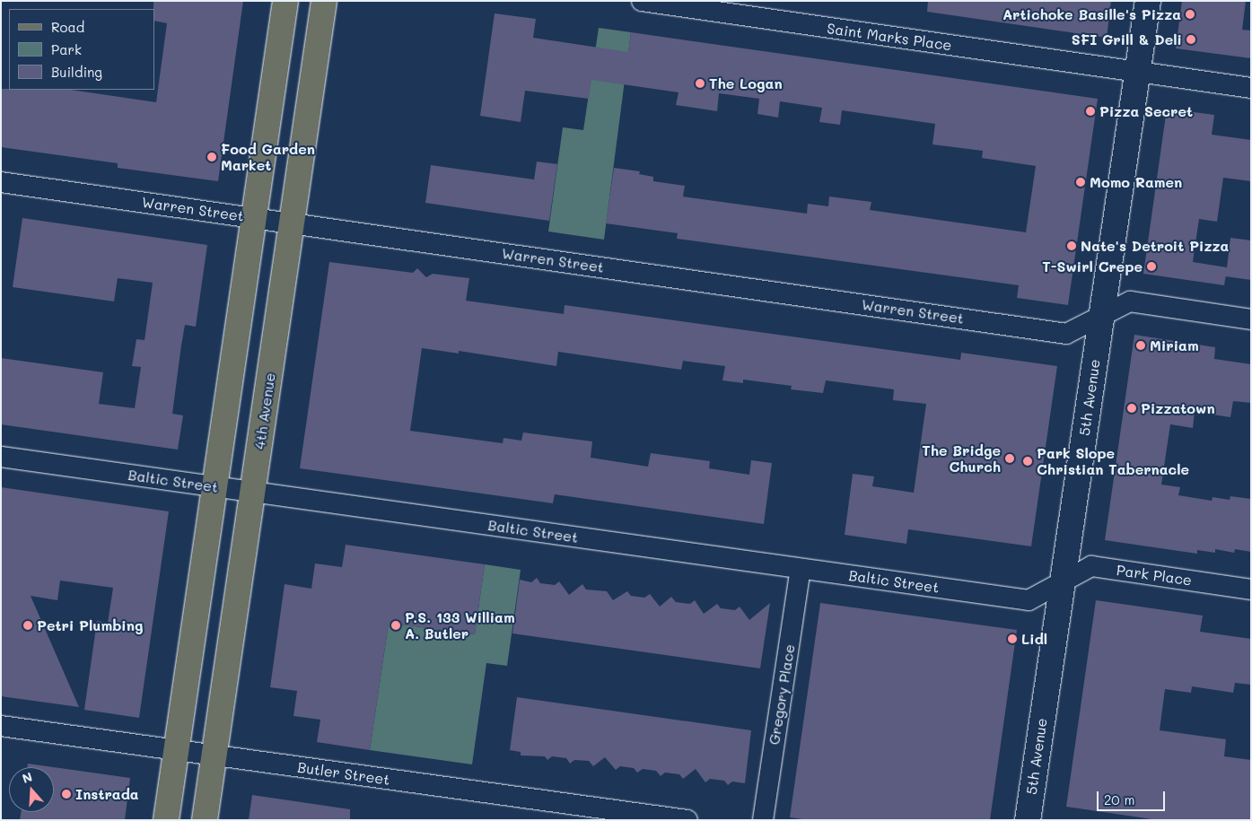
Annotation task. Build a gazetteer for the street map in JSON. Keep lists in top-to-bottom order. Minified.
{"streets":{"main road":["4th Avenue"],"street":["Saint Marks Place","Warren Street","5th Avenue","Baltic Street","Park Place","Gregory Place","Butler Street"]},"crossings":[["Saint Marks Place","5th Avenue"],["Warren Street","5th Avenue"],["Warren Street","4th Avenue"],["5th Avenue","Baltic Street"],["5th Avenue","Park Place"],["4th Avenue","Baltic Street"],["4th Avenue","Butler Street"],["Baltic Street","Park Place"],["Baltic Street","Gregory Place"]],"places":["Artichoke Basille's Pizza","SFI Grill & Deli","The Logan","Pizza Secret","Food Garden Market","Momo Ramen","Nate's Detroit Pizza","T-Swirl Crepe","Miriam","Pizzatown","The Bridge Church","Park Slope Christian Tabernacle","Petri Plumbing","P.S. 133 William A. Butler","Lidl","Instrada"],"legend":["Road","Park","Building"],"scale_bar":"20 m","north":"top"}
